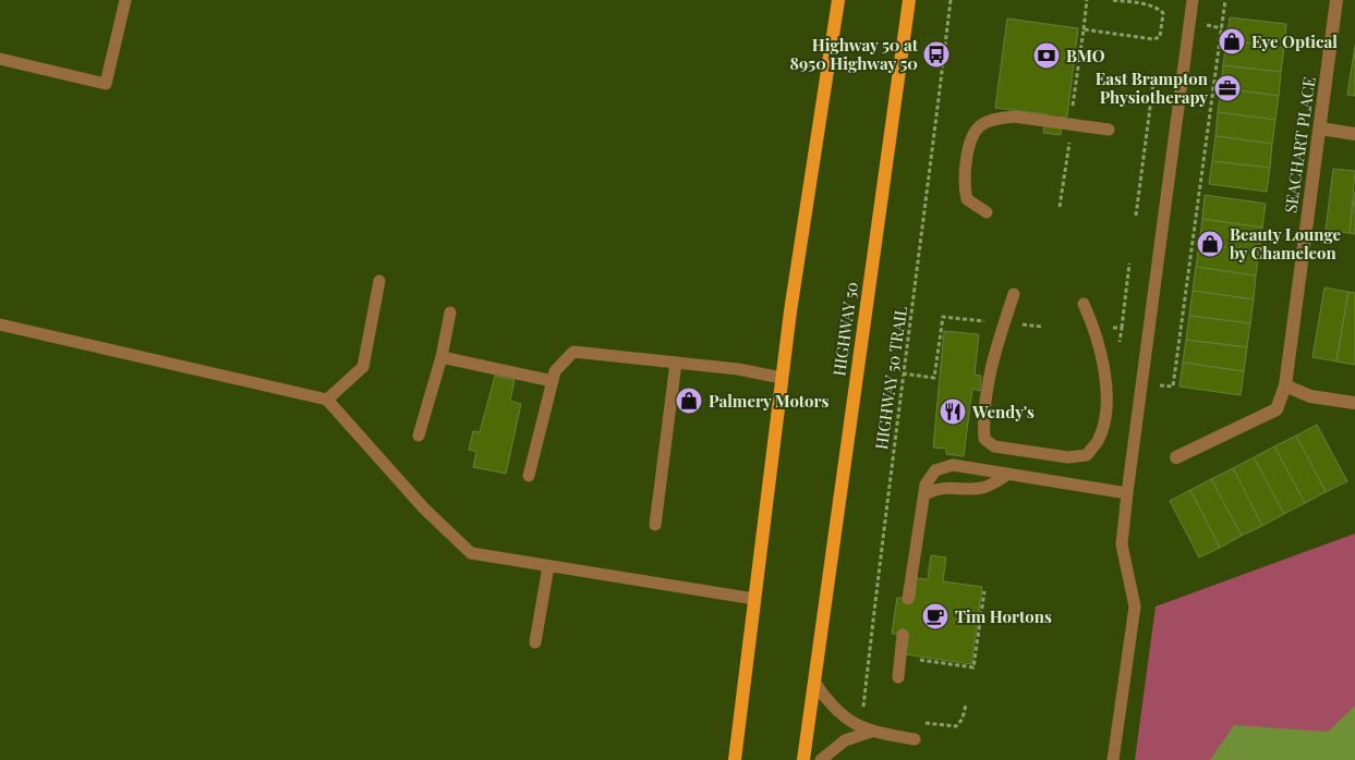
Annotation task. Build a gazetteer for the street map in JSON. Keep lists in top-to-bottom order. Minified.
{"streets":{"main road":["HIGHWAY 50"],"street":["SEACHART PLACE"],"path":["HIGHWAY 50 TRAIL"]},"places":{"shop":["Eye Optical","Beauty Lounge by Chameleon","Palmery Motors"],"bus stop":["Highway 50 at 8950 Highway 50"],"bank":["BMO"],"office":["East Brampton Physiotherapy"],"restaurant":["Wendy's"],"cafe":["Tim Hortons"]}}
